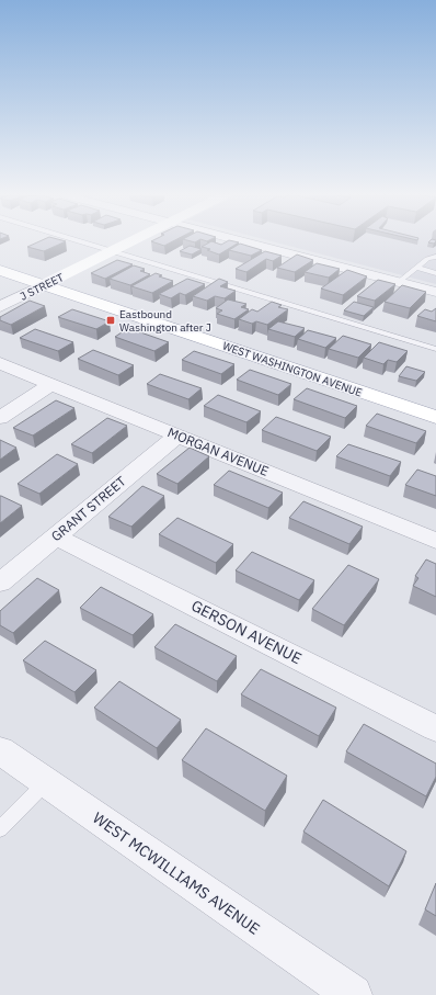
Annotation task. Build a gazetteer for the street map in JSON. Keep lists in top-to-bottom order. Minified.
{"streets":{"main road":["J STREET","WEST WASHINGTON AVENUE"],"street":["MORGAN AVENUE","GRANT STREET","GERSON AVENUE","WEST MCWILLIAMS AVENUE"]},"crossings":[["J STREET","WEST WASHINGTON AVENUE"],["MORGAN AVENUE","GRANT STREET"],["GRANT STREET","GERSON AVENUE"]],"places":{"transit":["Eastbound Washington after J"]}}
